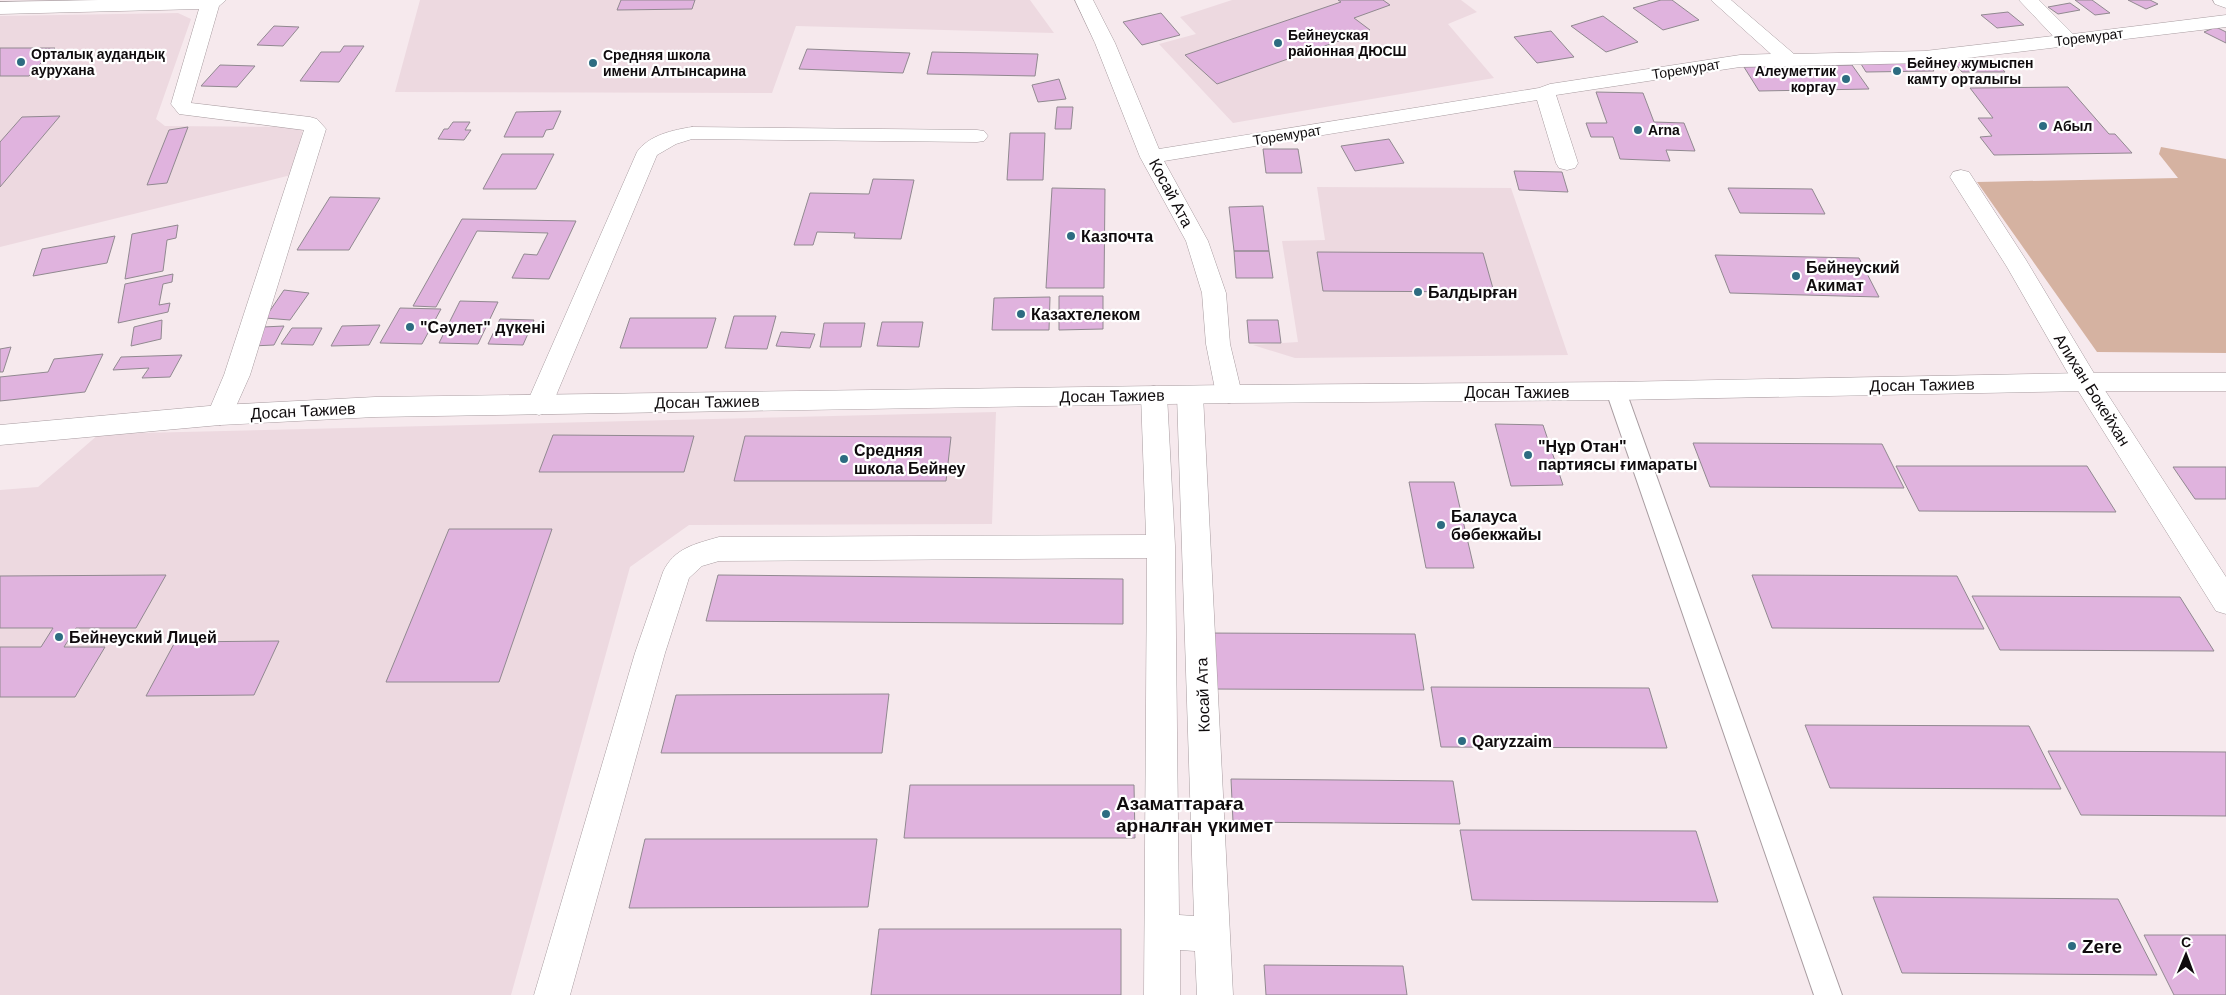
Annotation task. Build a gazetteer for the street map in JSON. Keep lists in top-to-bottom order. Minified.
{"streets":{"street":["Торемурат","Косай Ата","Досан Тажиев","Алихан Бокейхан"]},"crossings":[["Торемурат","Косай Ата"],["Косай Ата","Досан Тажиев"],["Досан Тажиев","Алихан Бокейхан"]],"places":["Бейнеуская районная ДЮСШ","Орталық аудандық аурухана","Средняя школа имени Алтынсарина","Бейнеу жумыспен камту орталыгы","Алеуметтик коргау","Абыл","Arna","Казпочта","Бейнеуский Акимат","Балдырған","Казахтелеком","\"Сәулет\" дүкені","\"Нұр Отан\" партиясы ғимараты","Средняя школа Бейнеу","Балауса бөбекжайы","Бейнеуский Лицей","Qaryzzaim","Азаматтараға арналған үкимет","Zere"],"north":"top"}
